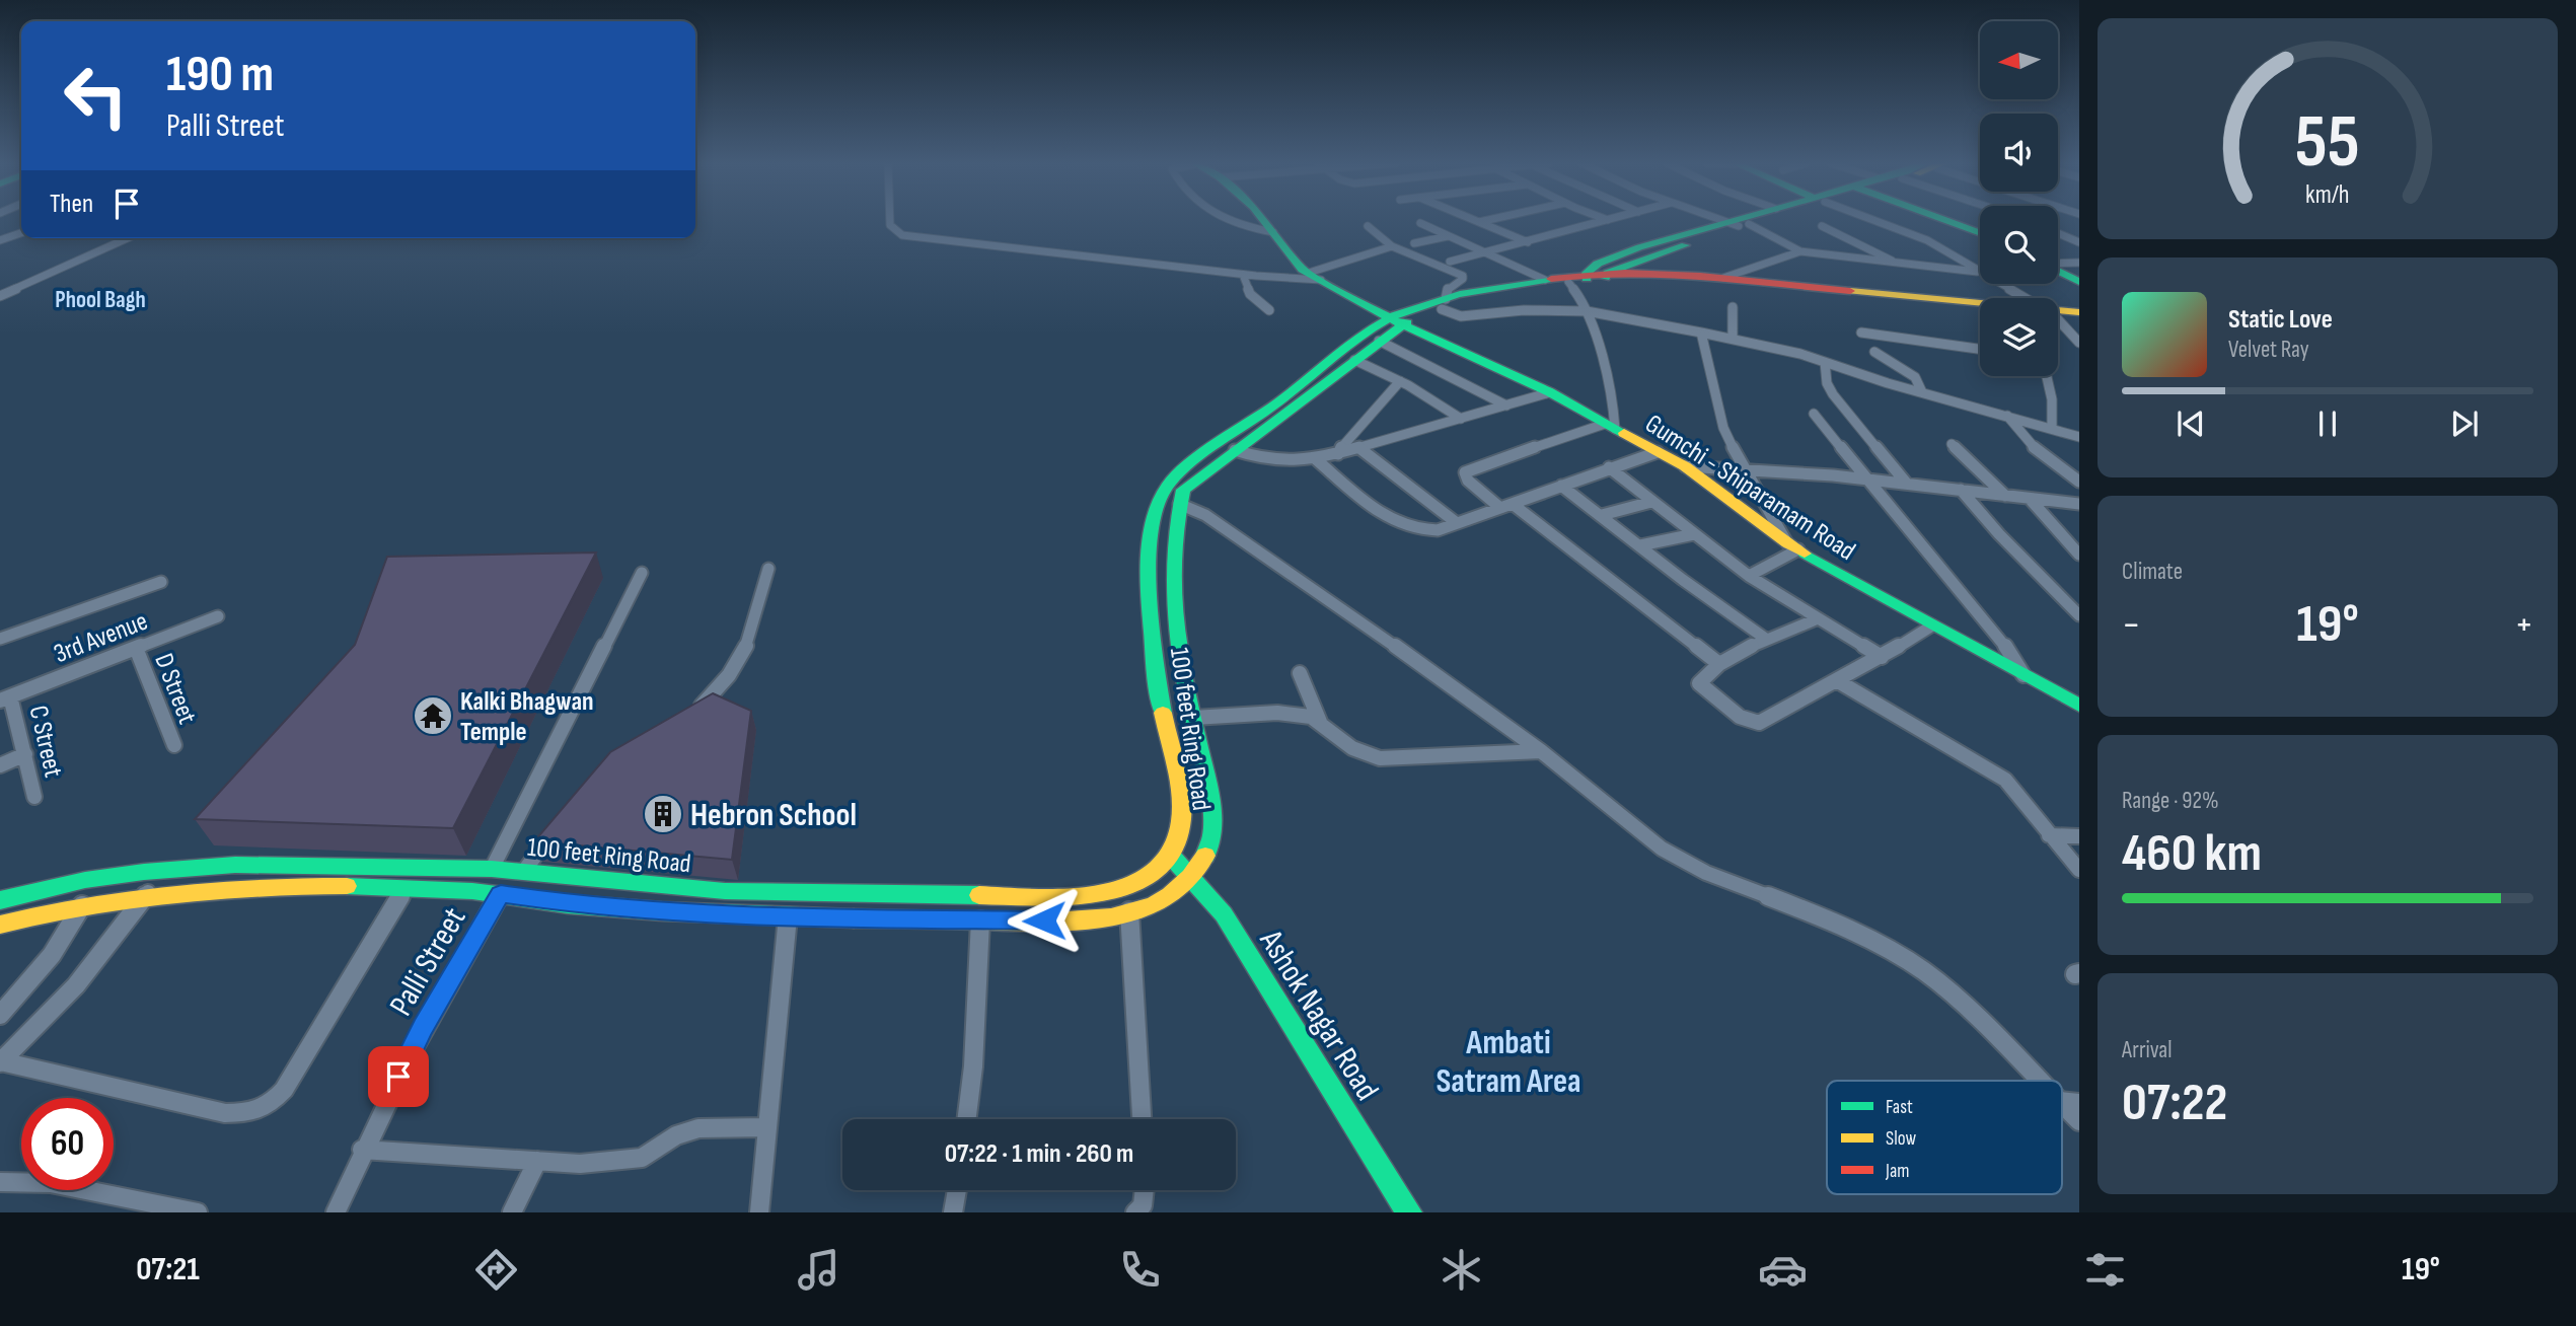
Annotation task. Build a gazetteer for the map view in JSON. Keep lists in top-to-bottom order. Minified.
{"streets":{"main road":["Gumchi - Shiparamam Road","100 feet Ring Road","Ashok Nagar Road"],"street":["3rd Avenue","D Street","C Street","Palli Street"]},"crossings":[["Gumchi - Shiparamam Road","100 feet Ring Road"],["3rd Avenue","D Street"],["3rd Avenue","C Street"],["100 feet Ring Road","Palli Street"],["100 feet Ring Road","Ashok Nagar Road"]],"districts":["Phool Bagh","Ambati Satram Area"],"places":{"temple":["Kalki Bhagwan Temple"],"building":["Hebron School"]},"legend":["Fast","Slow","Jam"],"north":"left","page":{"turn":["190 m","Palli Street"],"then":"Then","song":["Static Love","Velvet Ray"],"tile":["Climate",["Range · 92%","460 km"],["Arrival","07:22"]],"heat":["−","19°","+"],"limit":"60","trip":"07:22 · 1 min · 260 m","tabs":["07:21","19°"],"gauge":["55","km/h"]}}
